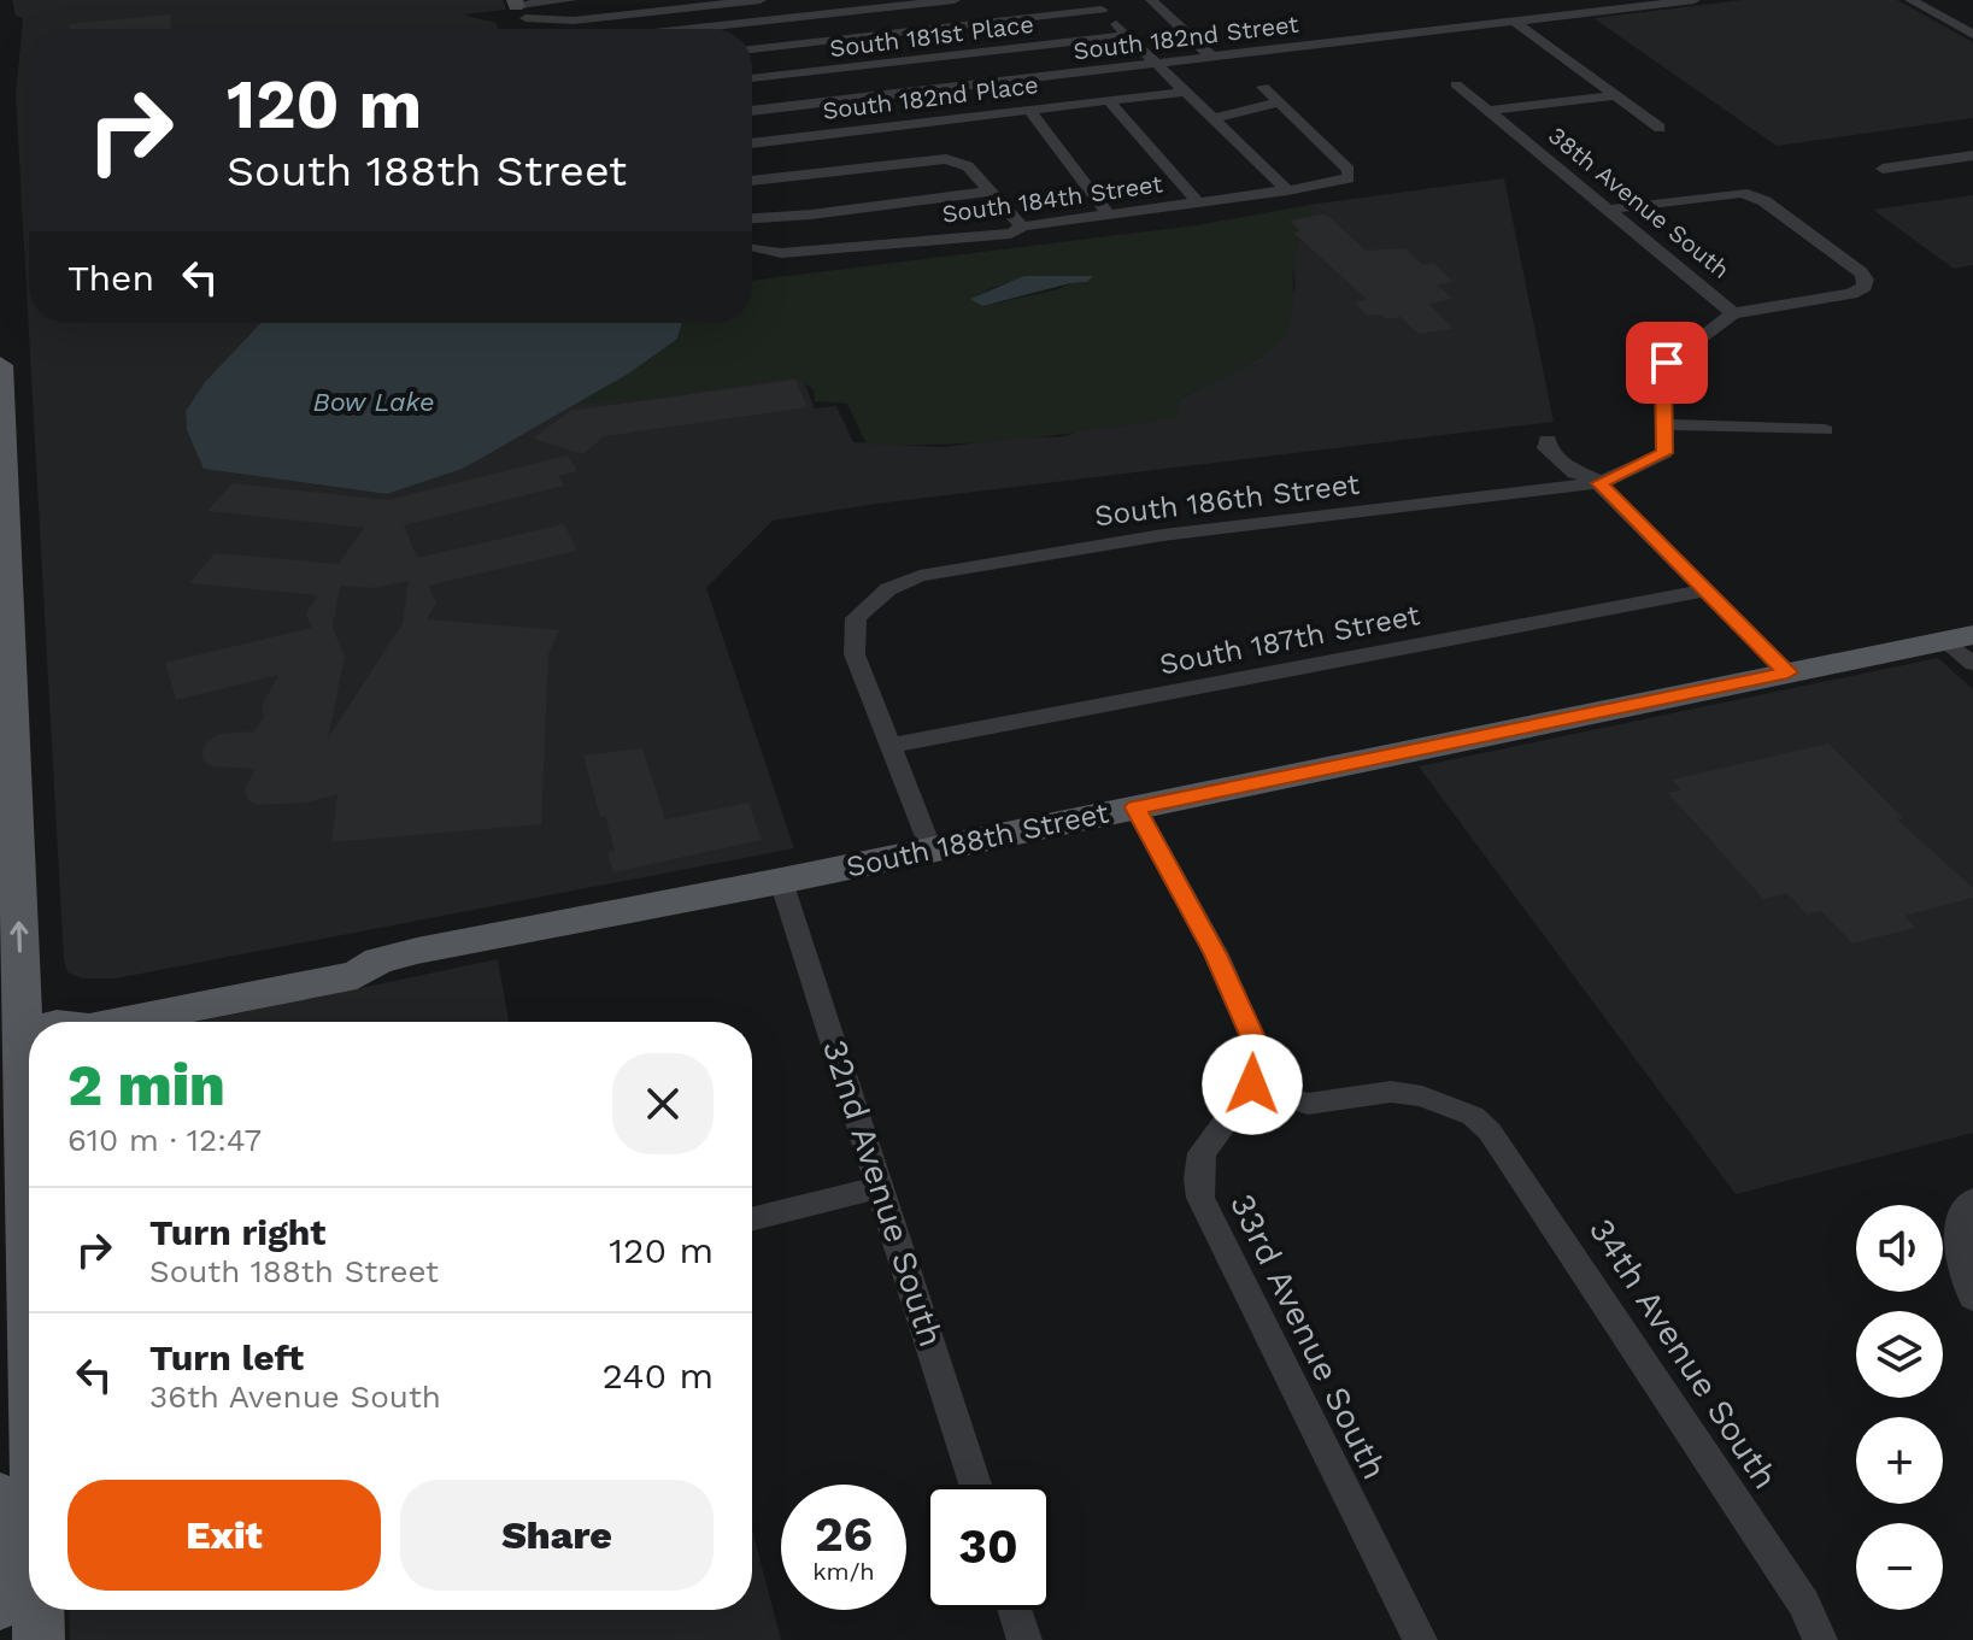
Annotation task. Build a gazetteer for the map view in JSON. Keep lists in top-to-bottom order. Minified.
{"streets":{"main road":["South 188th Street"],"street":["South 181st Place","South 182nd Street","South 182nd Place","South 184th Street","38th Avenue South","South 186th Street","South 187th Street","32nd Avenue South","33rd Avenue South","34th Avenue South"]},"crossings":[["South 186th Street","South 187th Street"],["South 188th Street","32nd Avenue South"],["33rd Avenue South","34th Avenue South"]],"water":["Bow Lake"],"page":{"turn":["120 m","South 188th Street"],"then":"Then","heading":["2 min","610 m · 12:47"],"list":[{"name":"Turn right","note":"South 188th Street","value":"120 m"},{"name":"Turn left","note":"36th Avenue South","value":"240 m"}],"map_buttons":["+","−"],"buttons":["Exit","Share"],"speed":"26 km/h","limit":"30"}}
